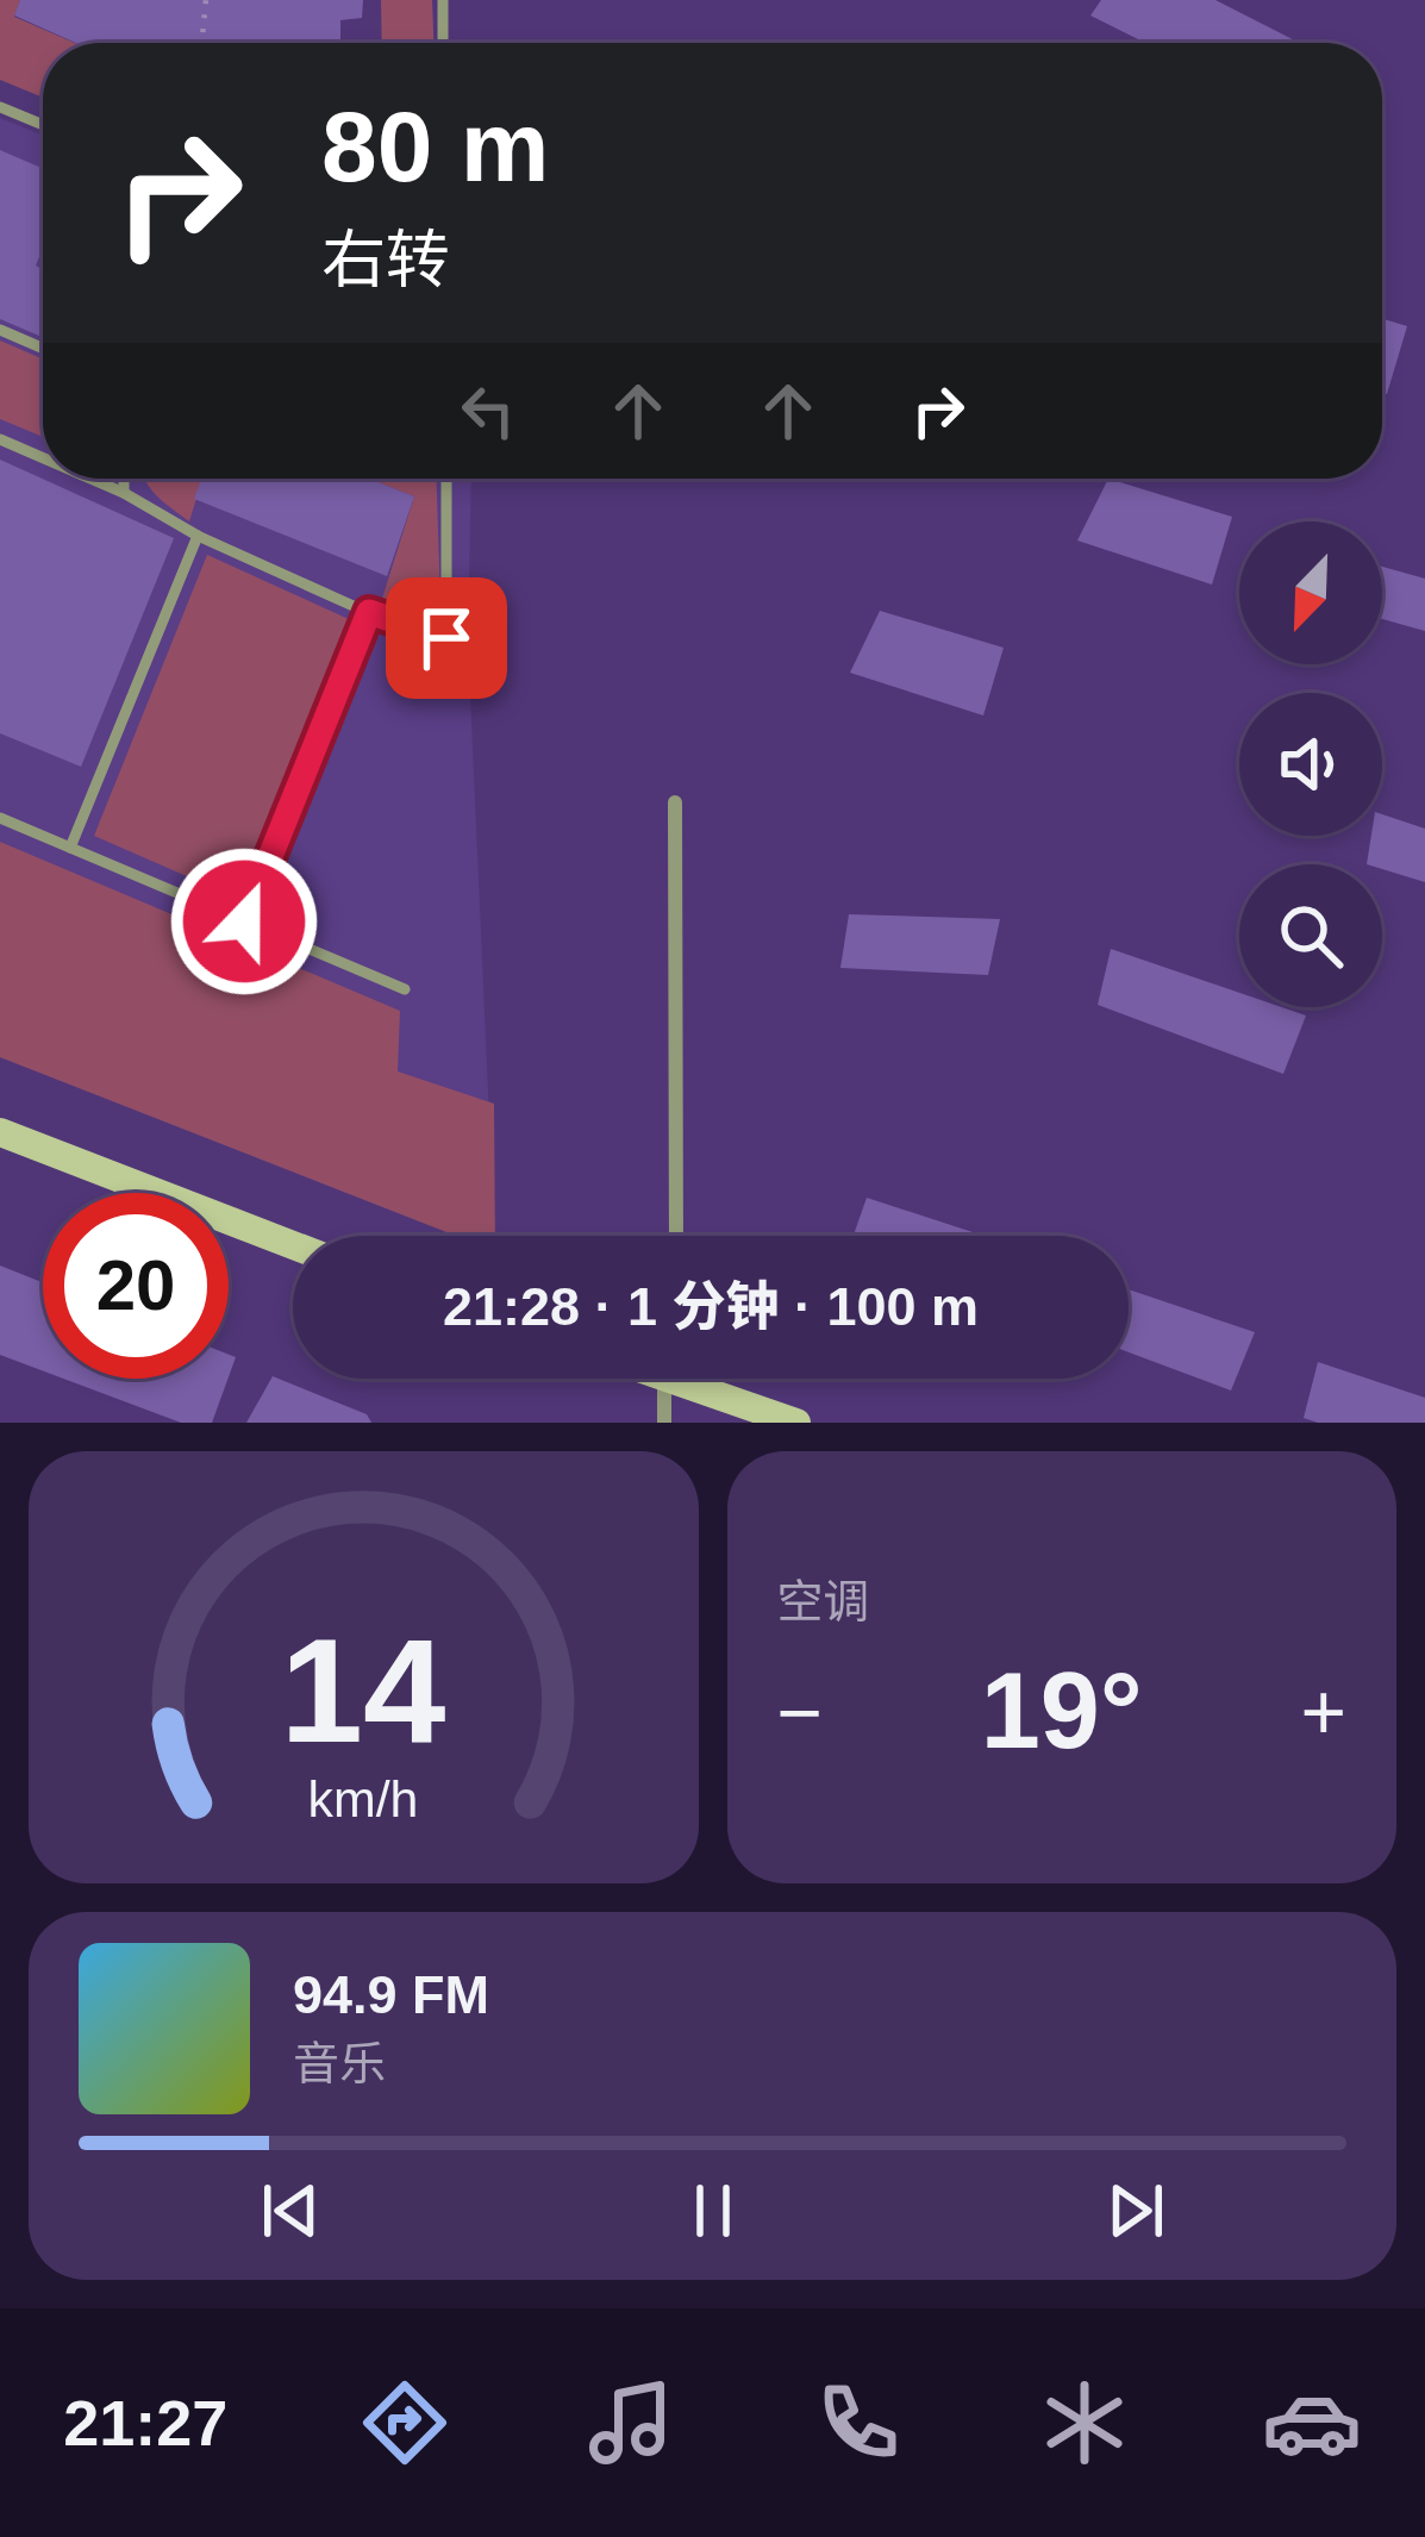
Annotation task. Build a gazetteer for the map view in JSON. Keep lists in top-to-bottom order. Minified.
{"north":"bottom left","page":{"turn":["80 m","右转"],"limit":"20","trip":"21:28 · 1 分钟 · 100 m","tile":"空调","heat":["−","19°","+"],"song":["94.9 FM","音乐"],"tabs":"21:27","gauge":["14","km/h"]}}
